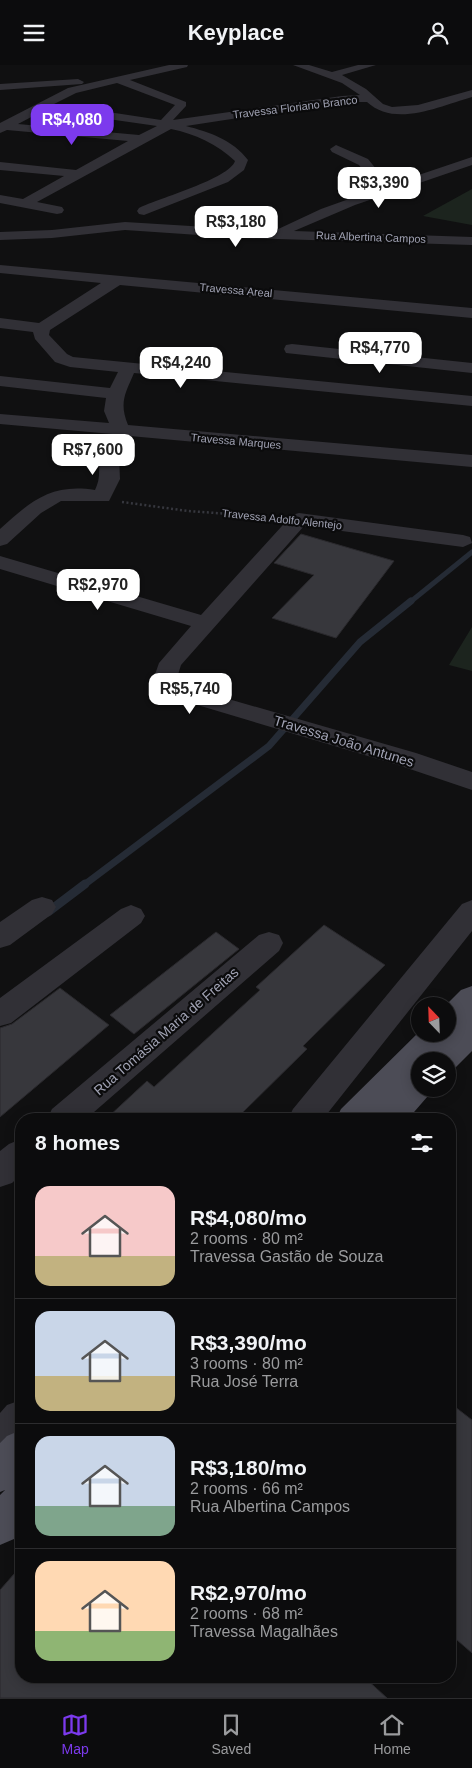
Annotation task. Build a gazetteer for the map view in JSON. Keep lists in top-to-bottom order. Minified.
{"streets":{"street":["Travessa Floriano Branco","Rua Albertina Campos","Travessa Areal","Travessa Marques","Travessa Adolfo Alentejo","Travessa João Antunes","Rua Tomásia Maria de Freitas"]},"crossings":[["Travessa Adolfo Alentejo","Travessa João Antunes"]],"north":"top left","page":{"header":"Keyplace","price":["R$4,080","R$3,390","R$3,180","R$4,770","R$4,240","R$7,600","R$2,970","R$5,740"],"heading":"8 homes","list":[{"name":"R$4,080/mo","note":"2 rooms · 80 m² · Travessa Gastão de Souza"},{"name":"R$3,390/mo","note":"3 rooms · 80 m² · Rua José Terra"},{"name":"R$3,180/mo","note":"2 rooms · 66 m² · Rua Albertina Campos"},{"name":"R$2,970/mo","note":"2 rooms · 68 m² · Travessa Magalhães"}],"tabs":["Map","Saved","Home"]}}
